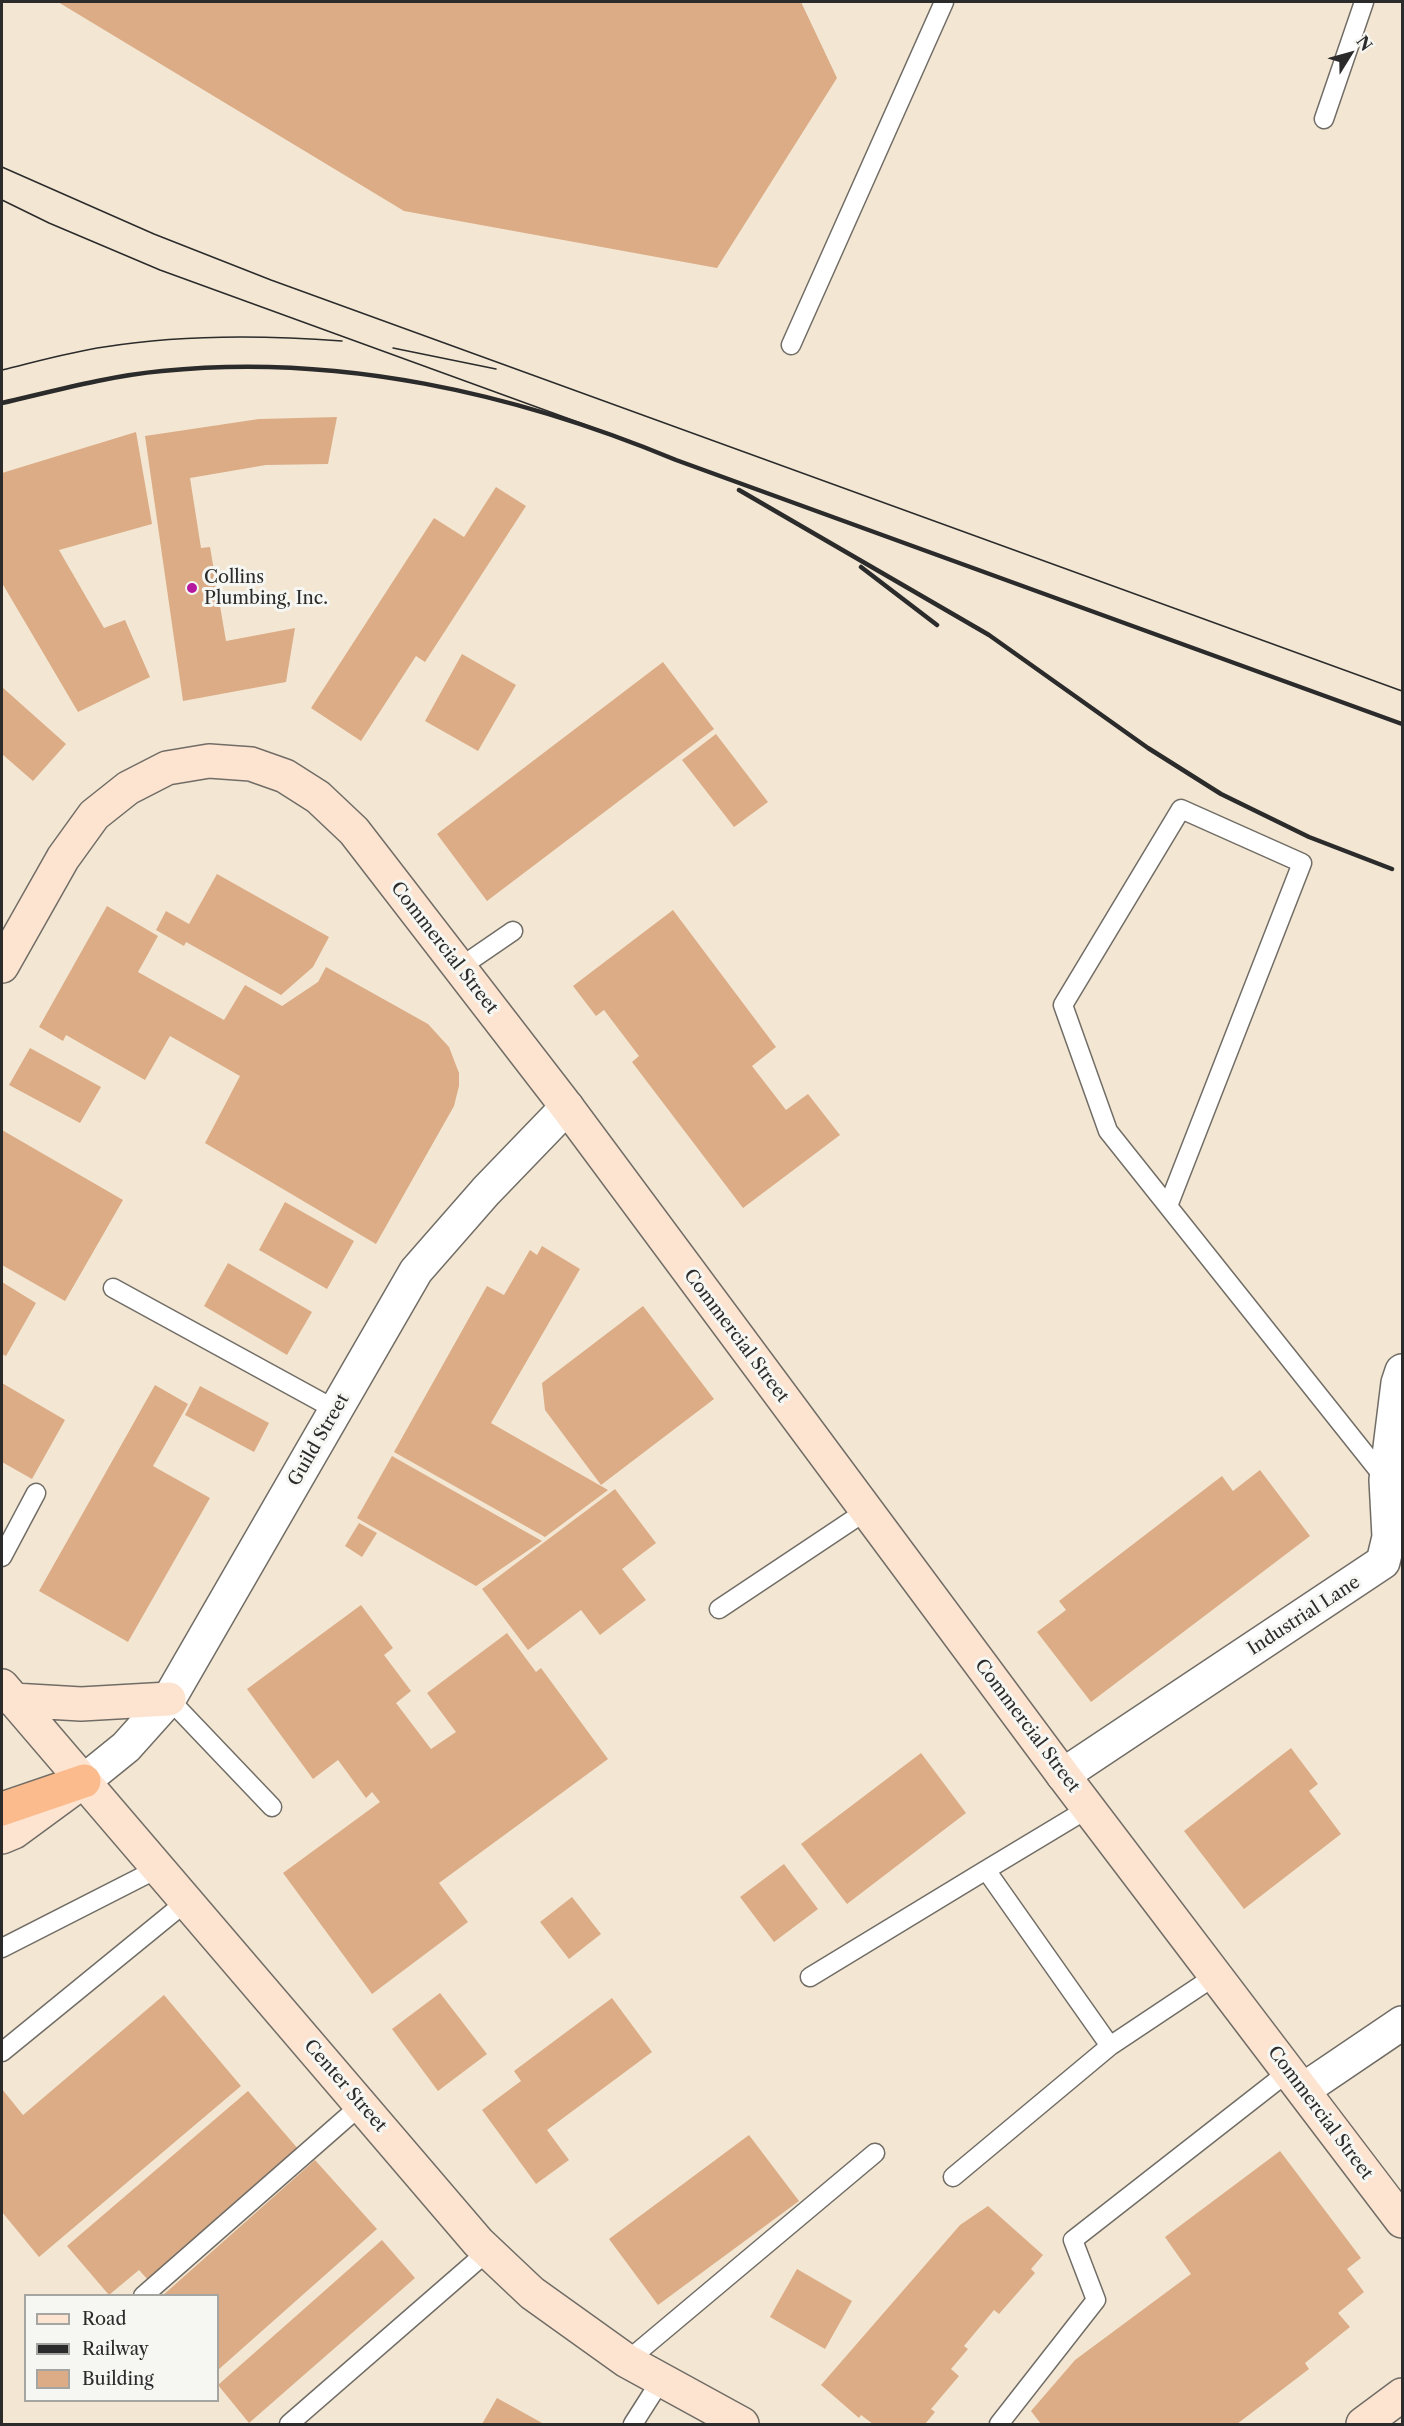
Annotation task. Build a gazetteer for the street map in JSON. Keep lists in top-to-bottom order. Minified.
{"streets":{"main road":["Commercial Street","Center Street"],"street":["Guild Street","Industrial Lane"]},"crossings":[["Commercial Street","Guild Street"],["Commercial Street","Industrial Lane"],["Guild Street","Center Street"]],"places":["Collins Plumbing, Inc."],"legend":["Road","Railway","Building"],"north":"top right"}
